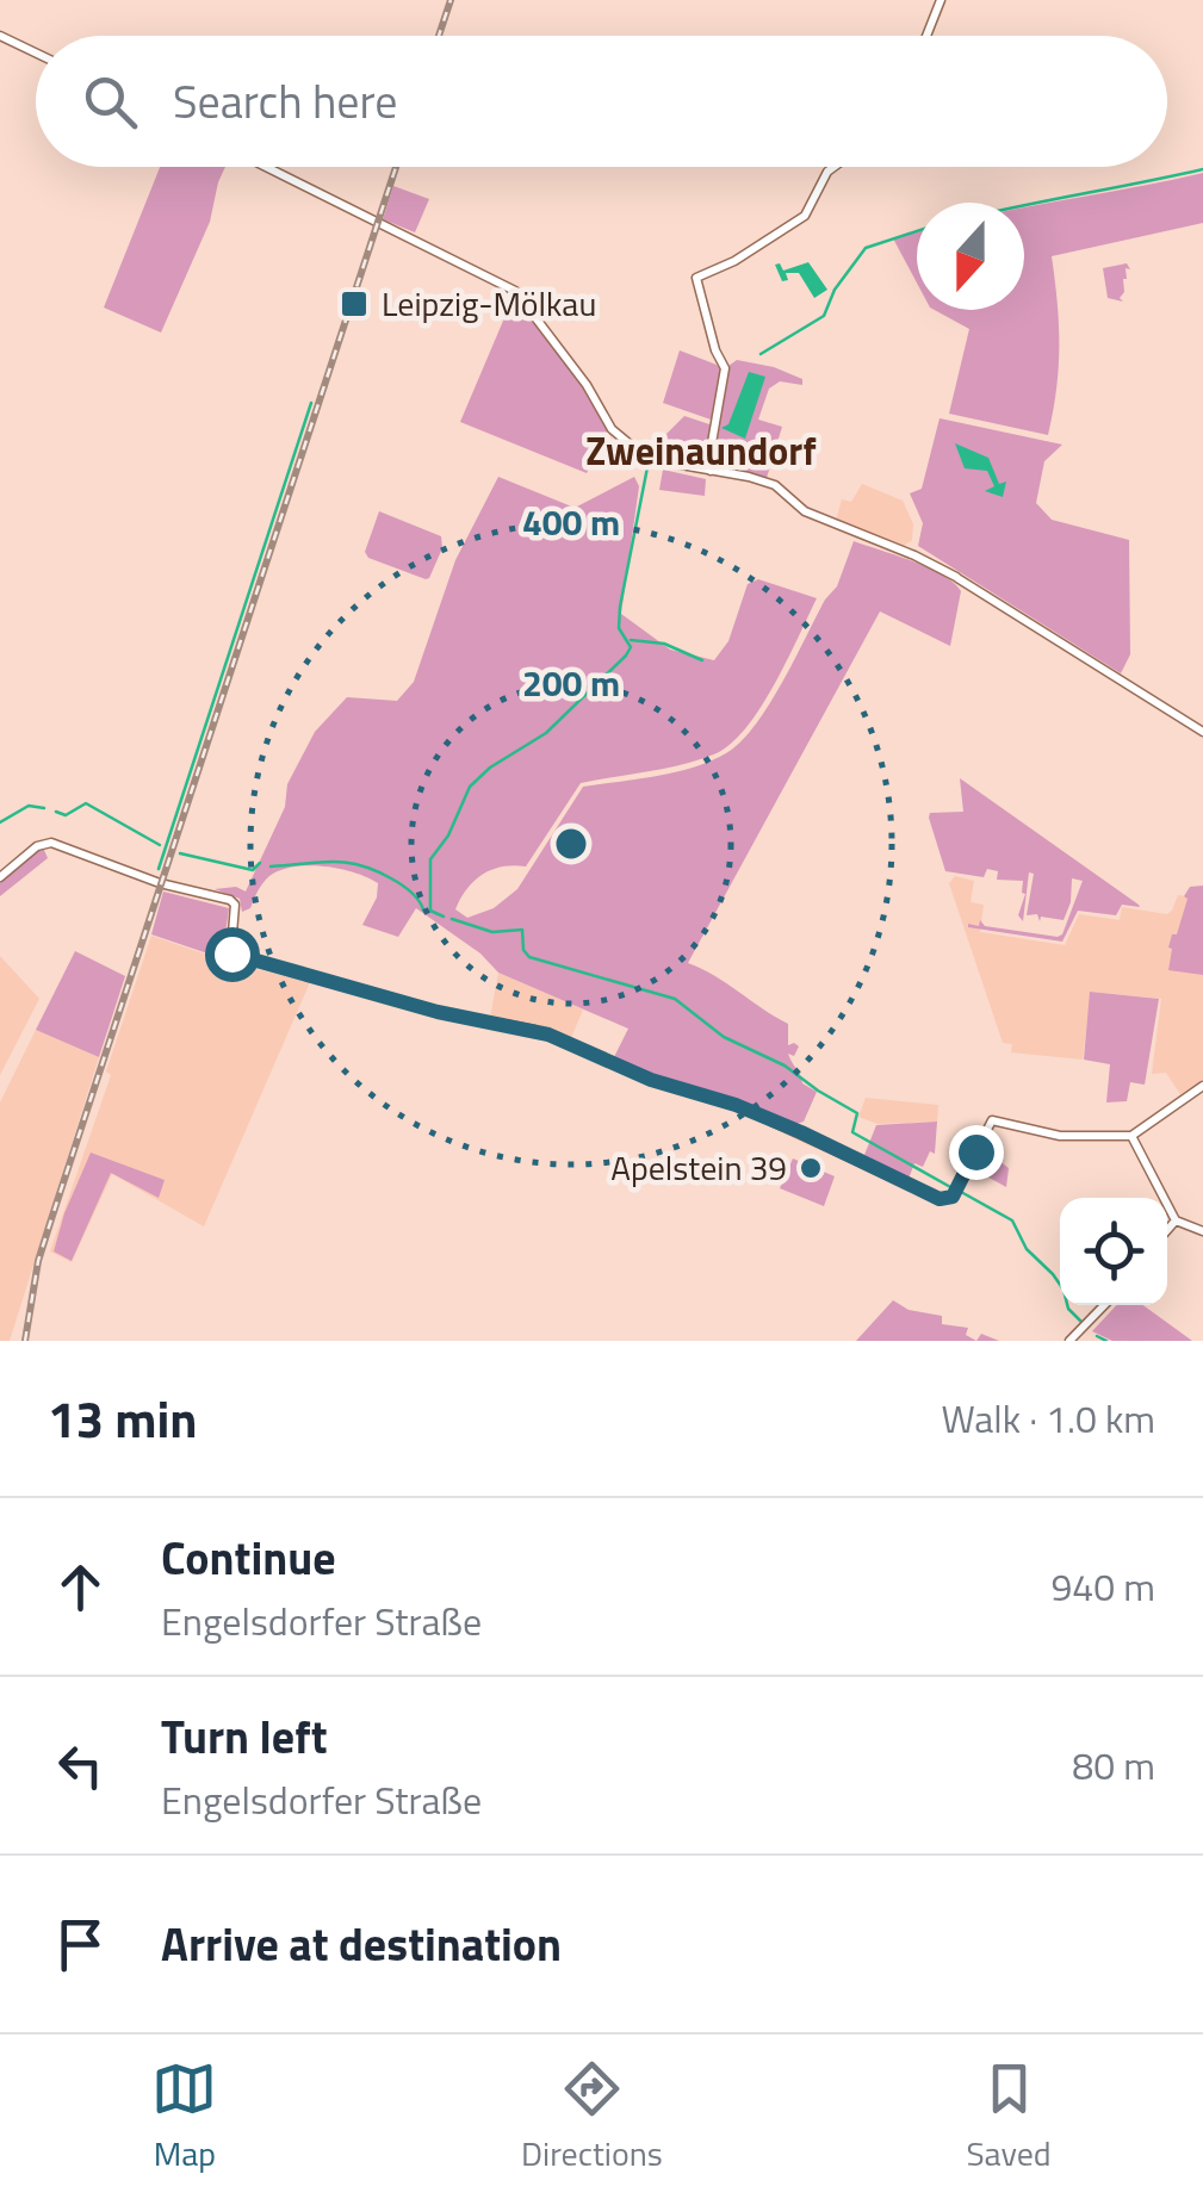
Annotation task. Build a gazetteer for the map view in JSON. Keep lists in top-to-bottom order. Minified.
{"districts":["Zweinaundorf"],"places":{"transit":["Leipzig-Mölkau"],"other":["Apelstein 39"]},"north":"bottom","page":{"search":"Search here","heading":["13 min","Walk · 1.0 km"],"list":[["Continue","Engelsdorfer Straße","940 m"],["Turn left","Engelsdorfer Straße","80 m"],"Arrive at destination"],"nav":["Map","Directions","Saved"]},"rings":["400 m","200 m"]}
